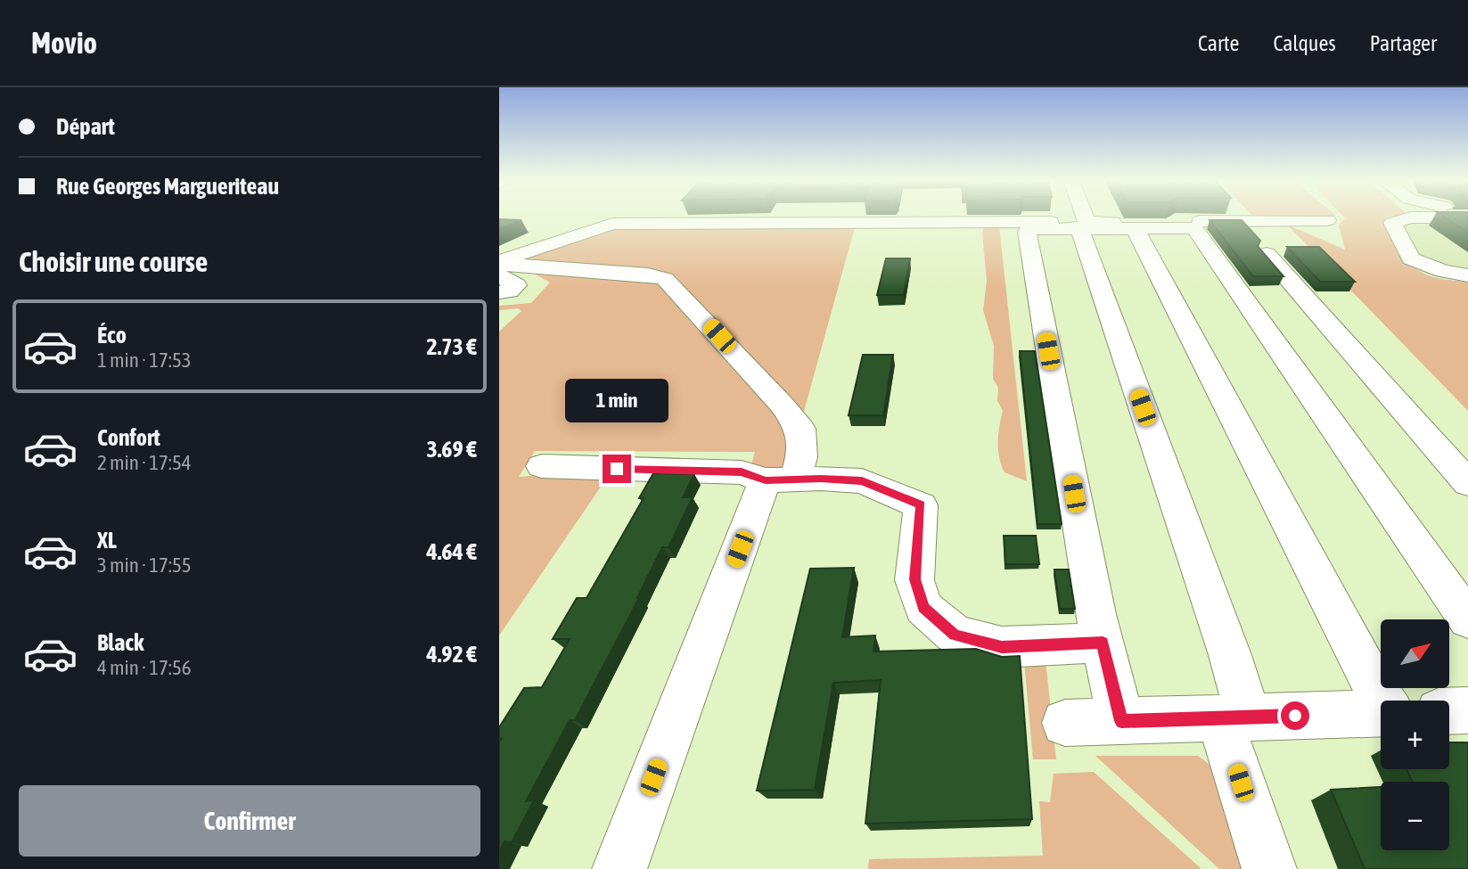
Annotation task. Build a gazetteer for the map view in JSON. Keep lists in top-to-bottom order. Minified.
{"north":"top right","page":{"header":"Movio","nav":["Carte","Calques","Partager"],"banner":["Départ","Rue Georges Margueriteau"],"heading":"Choisir une course","list":[{"name":"Éco","note":"1 min · 17:53","value":"2.73 €"},{"name":"Confort","note":"2 min · 17:54","value":"3.69 €"},{"name":"XL","note":"3 min · 17:55","value":"4.64 €"},{"name":"Black","note":"4 min · 17:56","value":"4.92 €"}],"bubble":"1 min","map_buttons":["+","−"],"buttons":"Confirmer"}}
